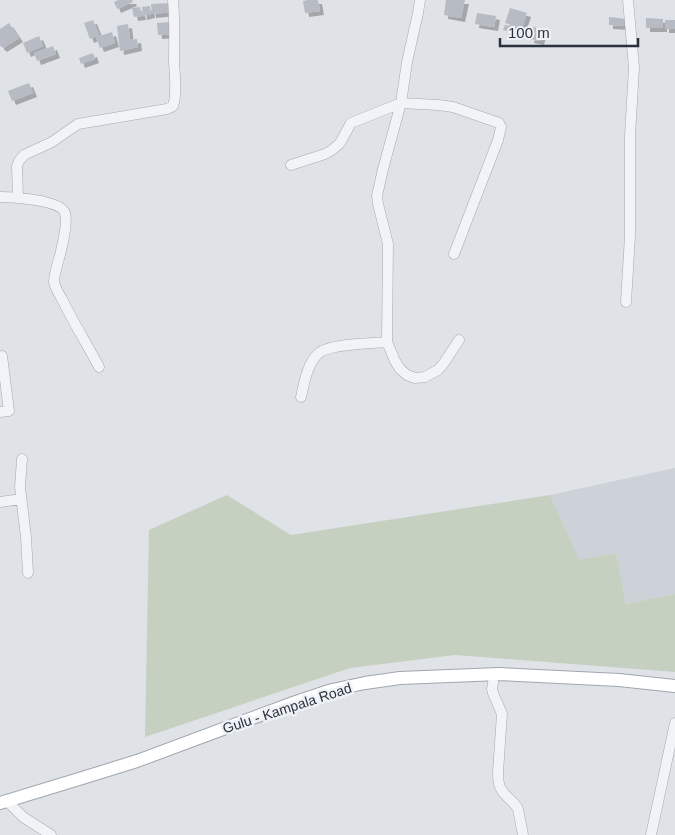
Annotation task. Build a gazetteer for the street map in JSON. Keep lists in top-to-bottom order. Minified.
{"streets":{"main road":["Gulu - Kampala Road"]},"scale_bar":"100 m"}
